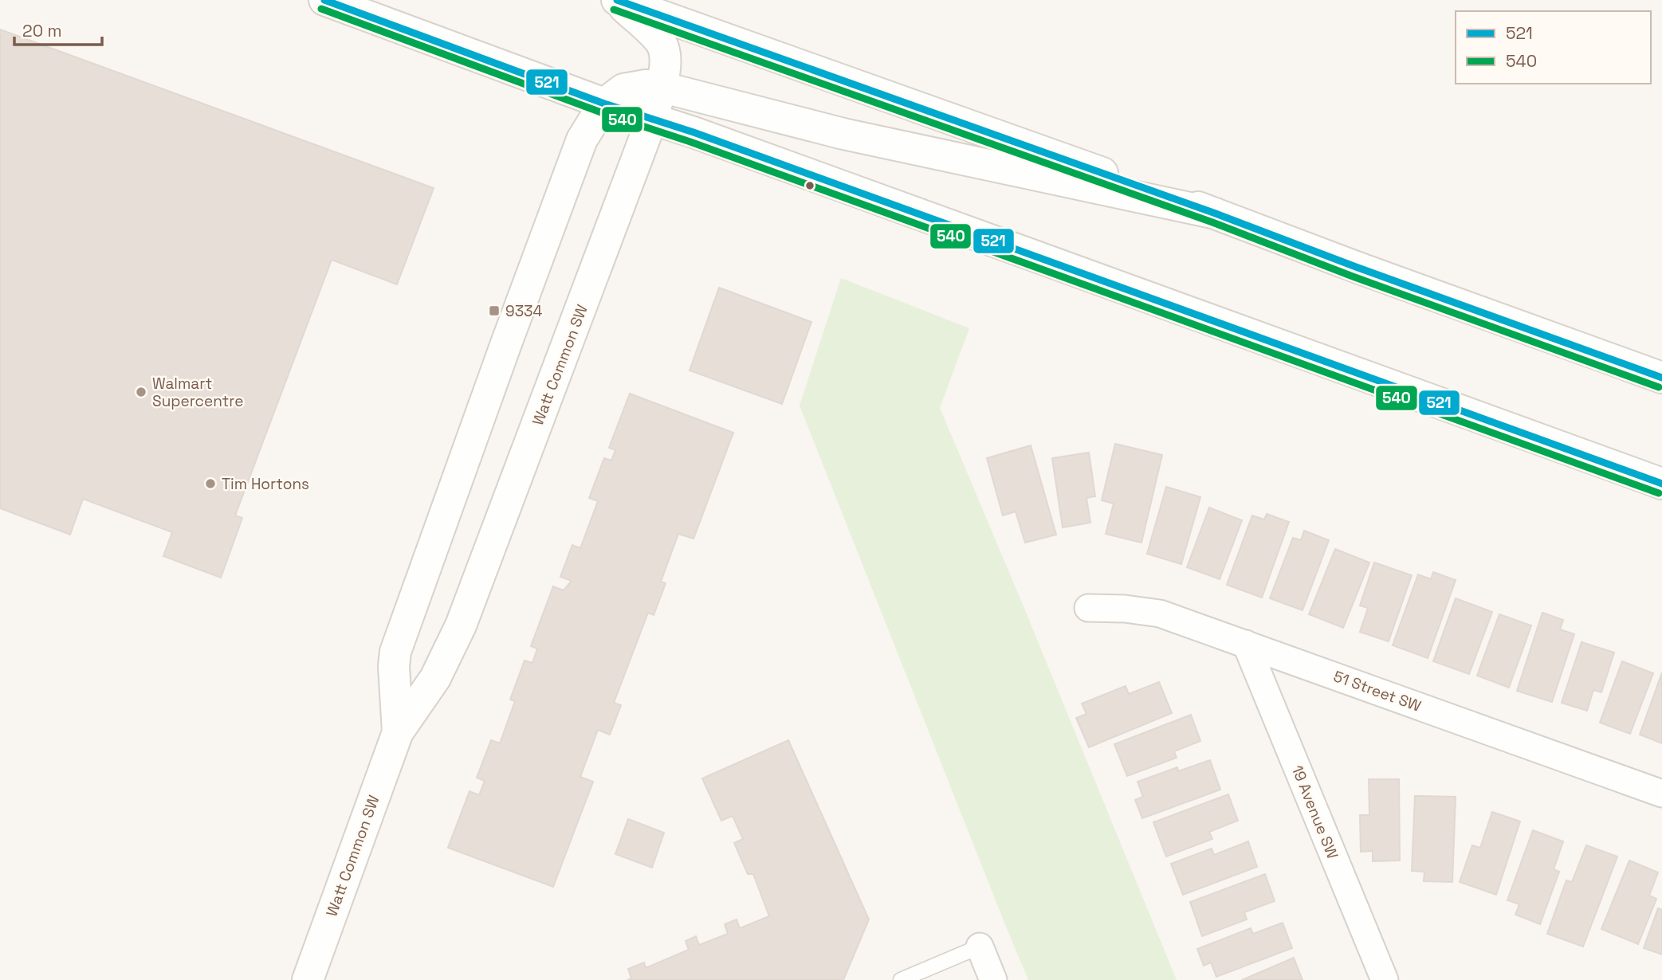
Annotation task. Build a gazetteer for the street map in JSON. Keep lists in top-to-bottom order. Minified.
{"streets":{"main road":["Watt Common SW"],"street":["51 Street SW","19 Avenue SW"]},"crossings":[["51 Street SW","19 Avenue SW"]],"places":{"transit":["9334"],"other":["Walmart Supercentre","Tim Hortons"]},"lines":["transit line 521","transit line 540"],"legend":["521","540"],"scale_bar":"20 m"}
